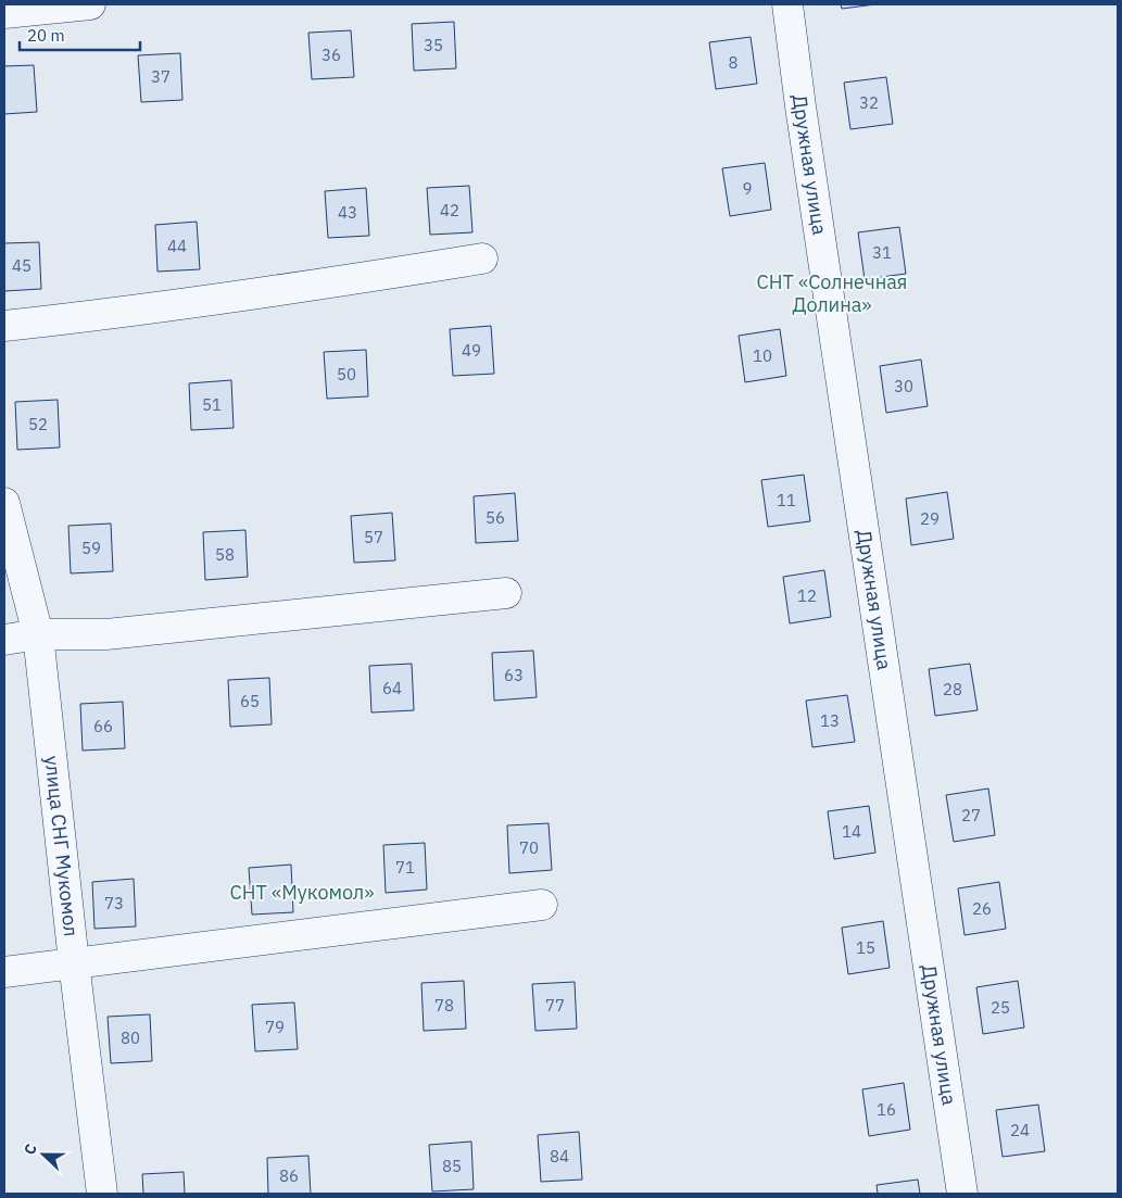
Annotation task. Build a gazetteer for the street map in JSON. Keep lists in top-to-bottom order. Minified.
{"streets":{"street":["Дружная улица","улица СНГ Мукомол"]},"parks":["СНТ «Солнечная Долина»","СНТ «Мукомол»"],"house_numbers":["35","36","8","37","32","9","42","43","44","31","45","49","10","50","30","51","52","11","56","29","57","59","58","12","63","64","28","65","13","66","27","14","70","71","73","26","15","78","77","25","79","80","16","24","84","85","86"],"scale_bar":"20 m","north":"left"}
